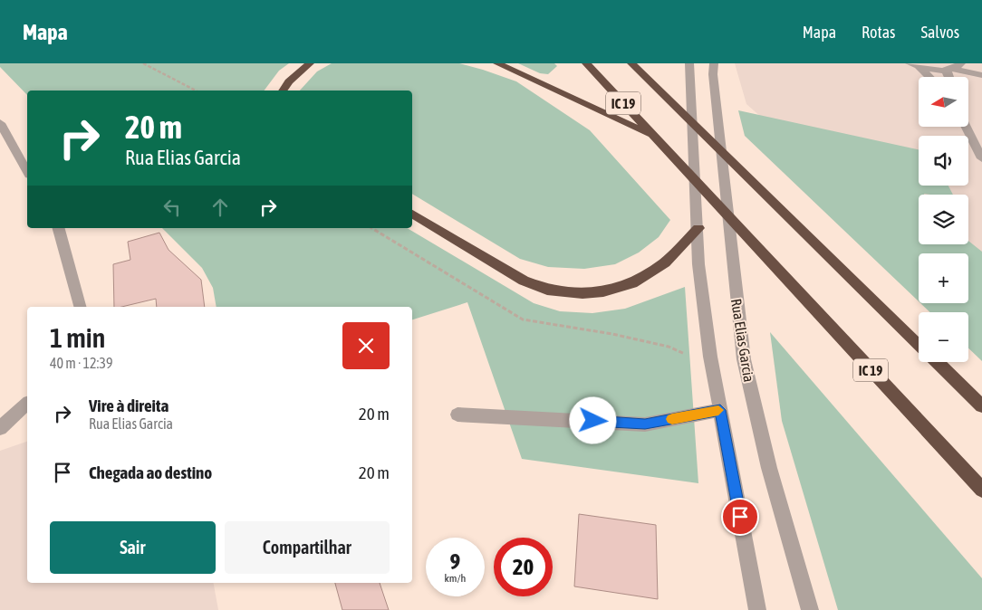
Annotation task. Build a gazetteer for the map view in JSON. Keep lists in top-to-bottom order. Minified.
{"streets":{"highway":["IC 19"],"street":["Rua Elias Garcia"]},"north":"left","page":{"header":"Mapa","nav":["Mapa","Rotas","Salvos"],"map_buttons":["+","−"],"turn":["20 m","Rua Elias Garcia"],"heading":["1 min","40 m · 12:39"],"list":[{"name":"Vire à direita","note":"Rua Elias Garcia","value":"20 m"},{"name":"Chegada ao destino","value":"20 m"}],"buttons":["Sair","Compartilhar"],"speed":"9 km/h","limit":"20"}}
